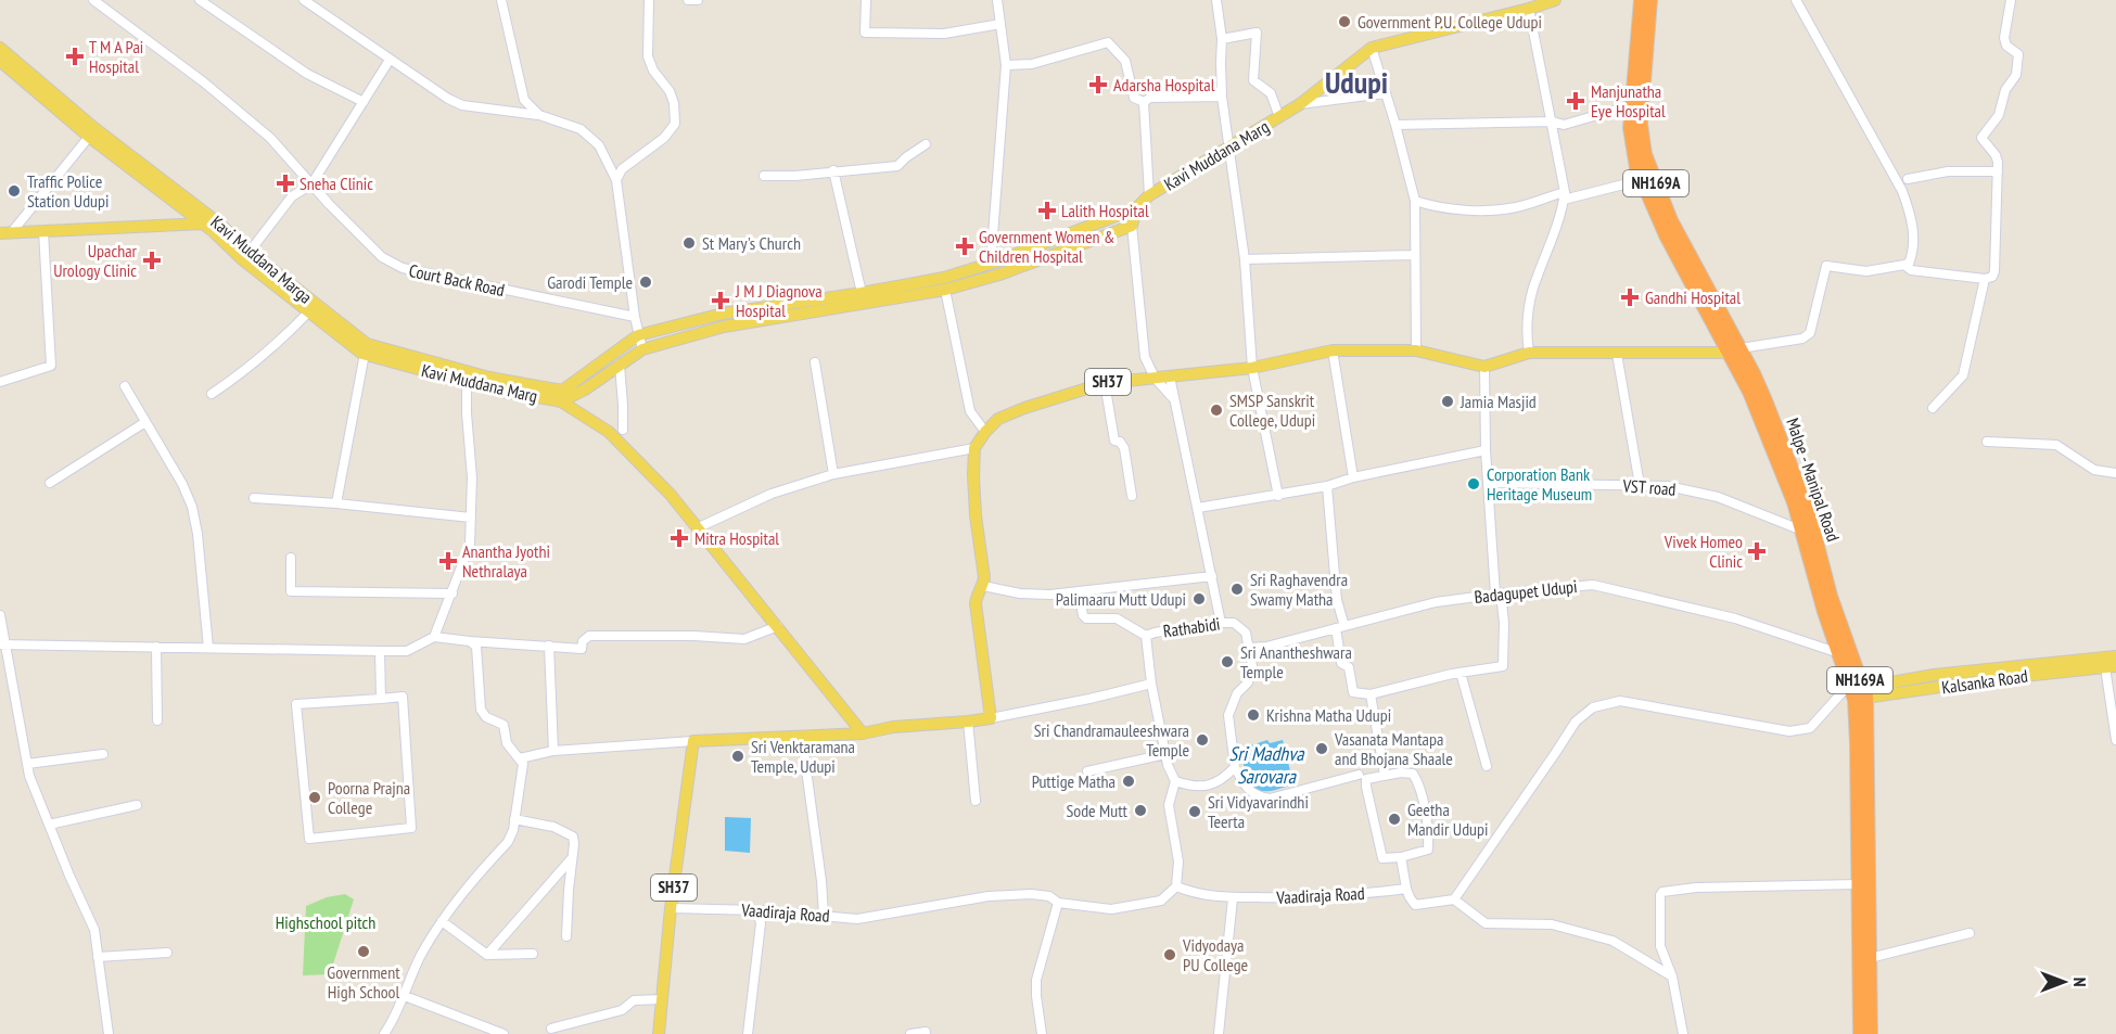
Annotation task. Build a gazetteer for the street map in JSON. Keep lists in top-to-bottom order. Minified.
{"streets":{"highway":["NH169A","Malpe - Manipal Road"],"main road":["Kavi Muddana Marg","Kavi Muddana Marga","SH37","Kalsanka Road"],"street":["Court Back Road","VST road","Badagupet Udupi","Rathabidi","Vaadiraja Road"]},"crossings":[["Kavi Muddana Marg","Kavi Muddana Marga"],["SH37","Vaadiraja Road"],["Malpe - Manipal Road","VST road"],["Malpe - Manipal Road","Badagupet Udupi"],["Malpe - Manipal Road","Kalsanka Road"],["Badagupet Udupi","Rathabidi"]],"districts":["Udupi"],"water":["Sri Madhva Sarovara"],"parks":["Highschool pitch"],"places":{"other":["Government P.U. College Udupi","Traffic Police Station Udupi","St Mary's Church","Garodi Temple","Jamia Masjid","SMSP Sanskrit College, Udupi","Corporation Bank Heritage Museum","Sri Raghavendra Swamy Matha","Palimaaru Mutt Udupi","Sri Anantheshwara Temple","Krishna Matha Udupi","Sri Chandramauleeshwara Temple","Vasanata Mantapa and Bhojana Shaale","Sri Venktaramana Temple, Udupi","Puttige Matha","Poorna Prajna College","Sode Mutt","Sri Vidyavarindhi Teerta","Geetha Mandir Udupi","Government High School","Vidyodaya PU College"],"health":["T M A Pai Hospital","Adarsha Hospital","Manjunatha Eye Hospital","Sneha Clinic","Lalith Hospital","Government Women & Children Hospital","Upachar Urology Clinic","Gandhi Hospital","J M J Diagnova Hospital","Mitra Hospital","Vivek Homeo Clinic","Anantha Jyothi Nethralaya"]},"north":"right"}
